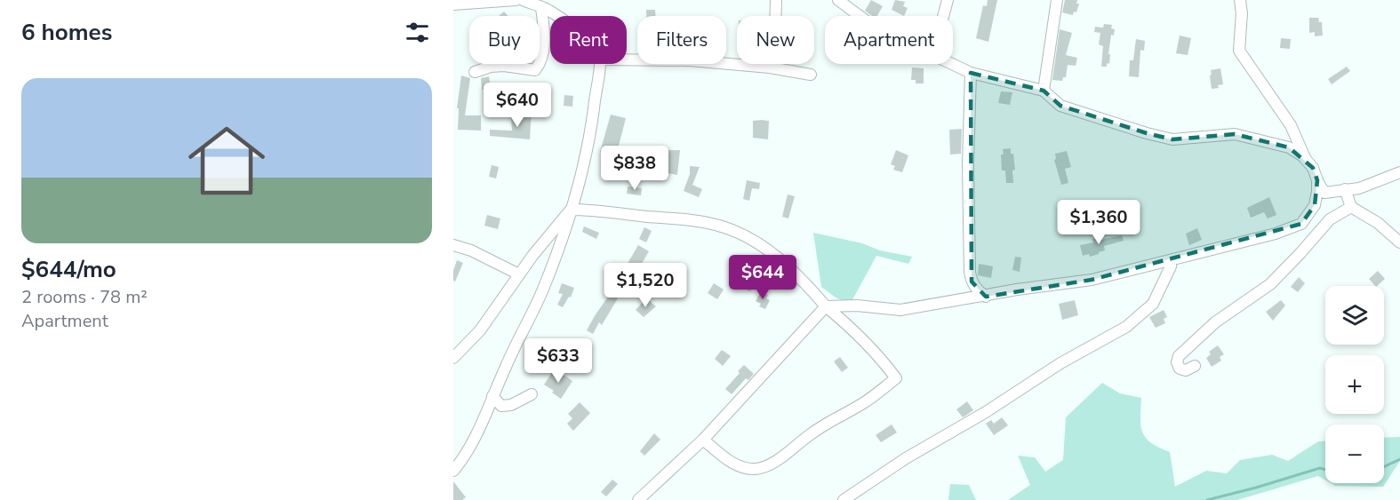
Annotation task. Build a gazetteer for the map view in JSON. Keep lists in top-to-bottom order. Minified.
{"page":{"heading":"6 homes","chip":["Buy","Rent","Filters","New","Apartment"],"list":[{"name":"$644/mo","note":"2 rooms · 78 m² · Apartment"}],"price":["$640","$838","$1,360","$644","$1,520","$633"],"map_buttons":["+","−"]}}
